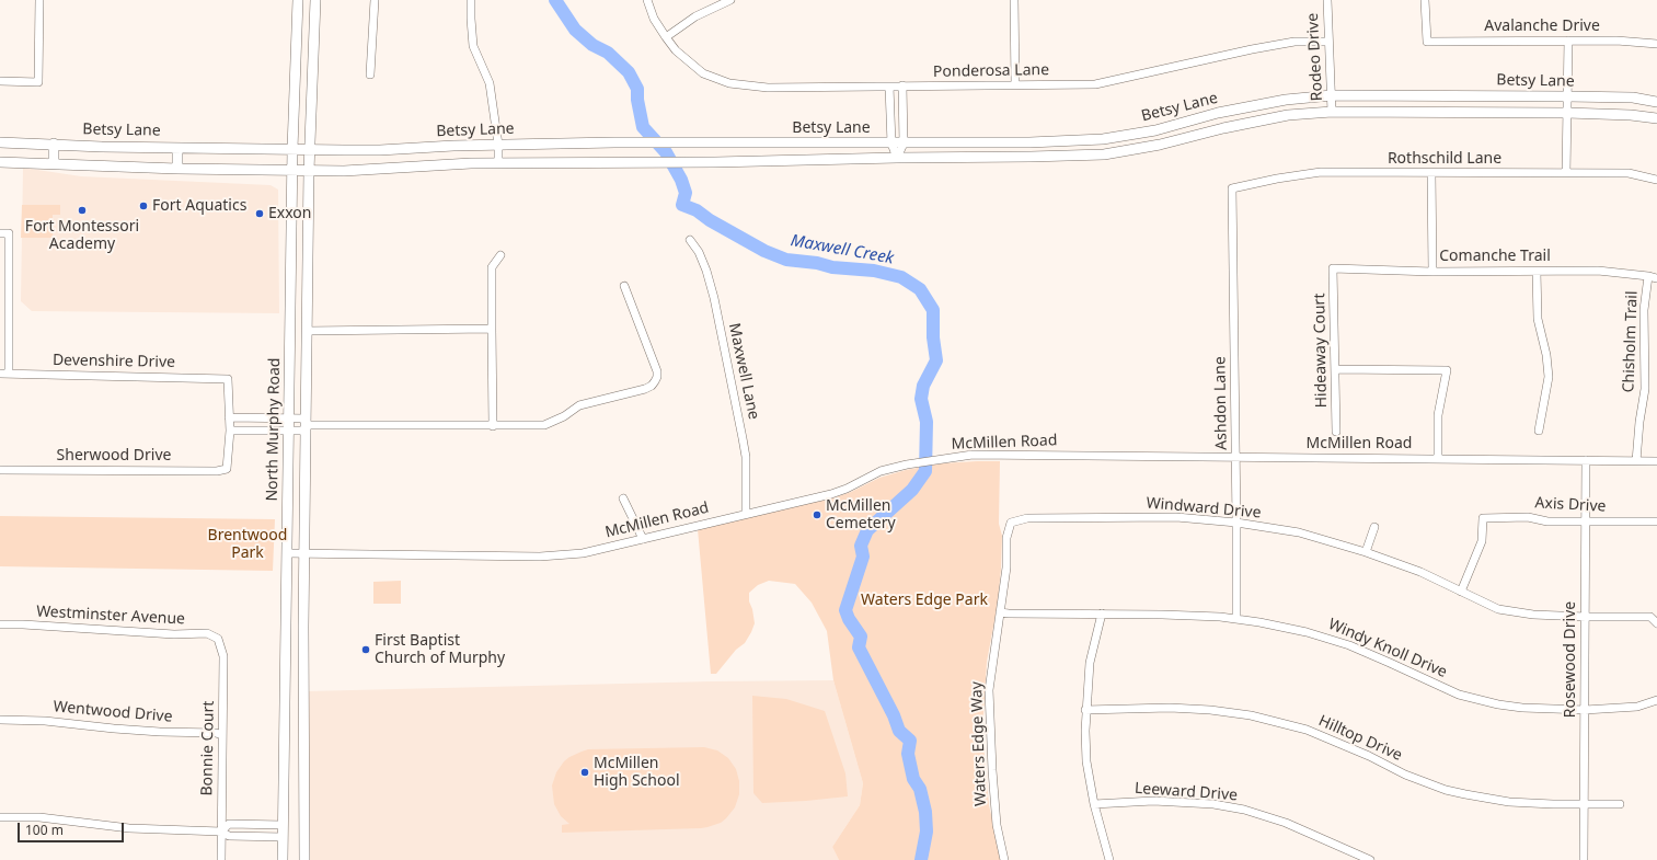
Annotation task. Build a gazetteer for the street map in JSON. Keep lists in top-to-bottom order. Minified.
{"streets":{"main road":["Betsy Lane","North Murphy Road"],"street":["Avalanche Drive","Rodeo Drive","Ponderosa Lane","Rothschild Lane","Comanche Trail","Chisholm Trail","Hideaway Court","Devenshire Drive","Maxwell Lane","Ashdon Lane","McMillen Road","Sherwood Drive","Axis Drive","Windward Drive","Westminster Avenue","Windy Knoll Drive","Rosewood Drive","Wentwood Drive","Hilltop Drive","Waters Edge Way","Bonnie Court","Leeward Drive"]},"crossings":[["Rodeo Drive","Ponderosa Lane"],["Rodeo Drive","Betsy Lane"],["Betsy Lane","North Murphy Road"],["Rothschild Lane","Ashdon Lane"],["Comanche Trail","Chisholm Trail"],["Comanche Trail","Hideaway Court"],["Chisholm Trail","McMillen Road"],["Maxwell Lane","McMillen Road"],["Ashdon Lane","McMillen Road"],["Ashdon Lane","Windward Drive"],["Ashdon Lane","Windy Knoll Drive"],["North Murphy Road","McMillen Road"],["McMillen Road","Rosewood Drive"],["Axis Drive","Windward Drive"],["Axis Drive","Rosewood Drive"],["Windward Drive","Rosewood Drive"],["Windward Drive","Waters Edge Way"],["Westminster Avenue","Bonnie Court"],["Windy Knoll Drive","Rosewood Drive"],["Windy Knoll Drive","Waters Edge Way"],["Rosewood Drive","Hilltop Drive"],["Wentwood Drive","Bonnie Court"]],"water":["Maxwell Creek"],"parks":["Brentwood Park","Waters Edge Park"],"places":["Fort Aquatics","Fort Montessori Academy","Exxon","McMillen Cemetery","First Baptist Church of Murphy","McMillen High School"],"scale_bar":"100 m"}
